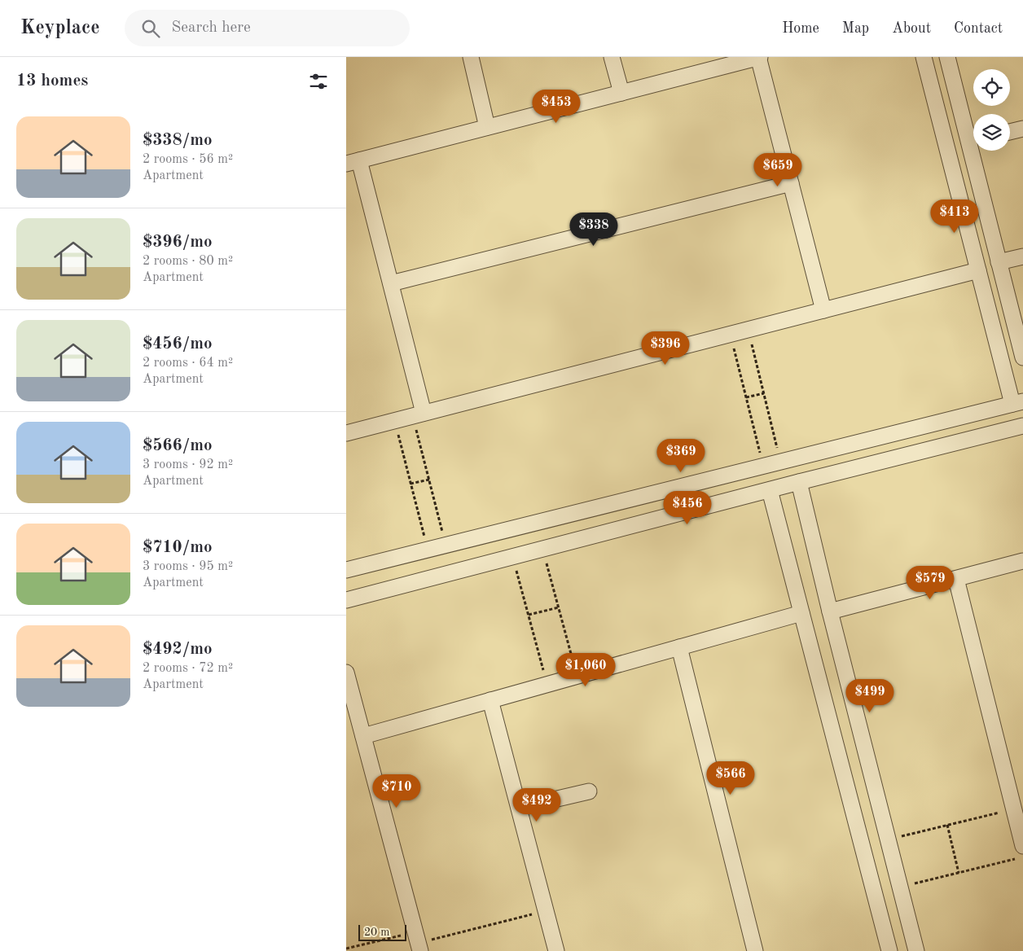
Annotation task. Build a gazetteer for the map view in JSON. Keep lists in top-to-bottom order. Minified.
{"scale_bar":"20 m","page":{"header":"Keyplace","search":"Search here","nav":["Home","Map","About","Contact"],"heading":"13 homes","price":["$453","$659","$413","$338","$396","$369","$456","$579","$1,060","$499","$566","$710","$492"],"list":[{"name":"$338/mo","note":"2 rooms · 56 m² · Apartment"},{"name":"$396/mo","note":"2 rooms · 80 m² · Apartment"},{"name":"$456/mo","note":"2 rooms · 64 m² · Apartment"},{"name":"$566/mo","note":"3 rooms · 92 m² · Apartment"},{"name":"$710/mo","note":"3 rooms · 95 m² · Apartment"},{"name":"$492/mo","note":"2 rooms · 72 m² · Apartment"}],"scale":"20 m"}}
